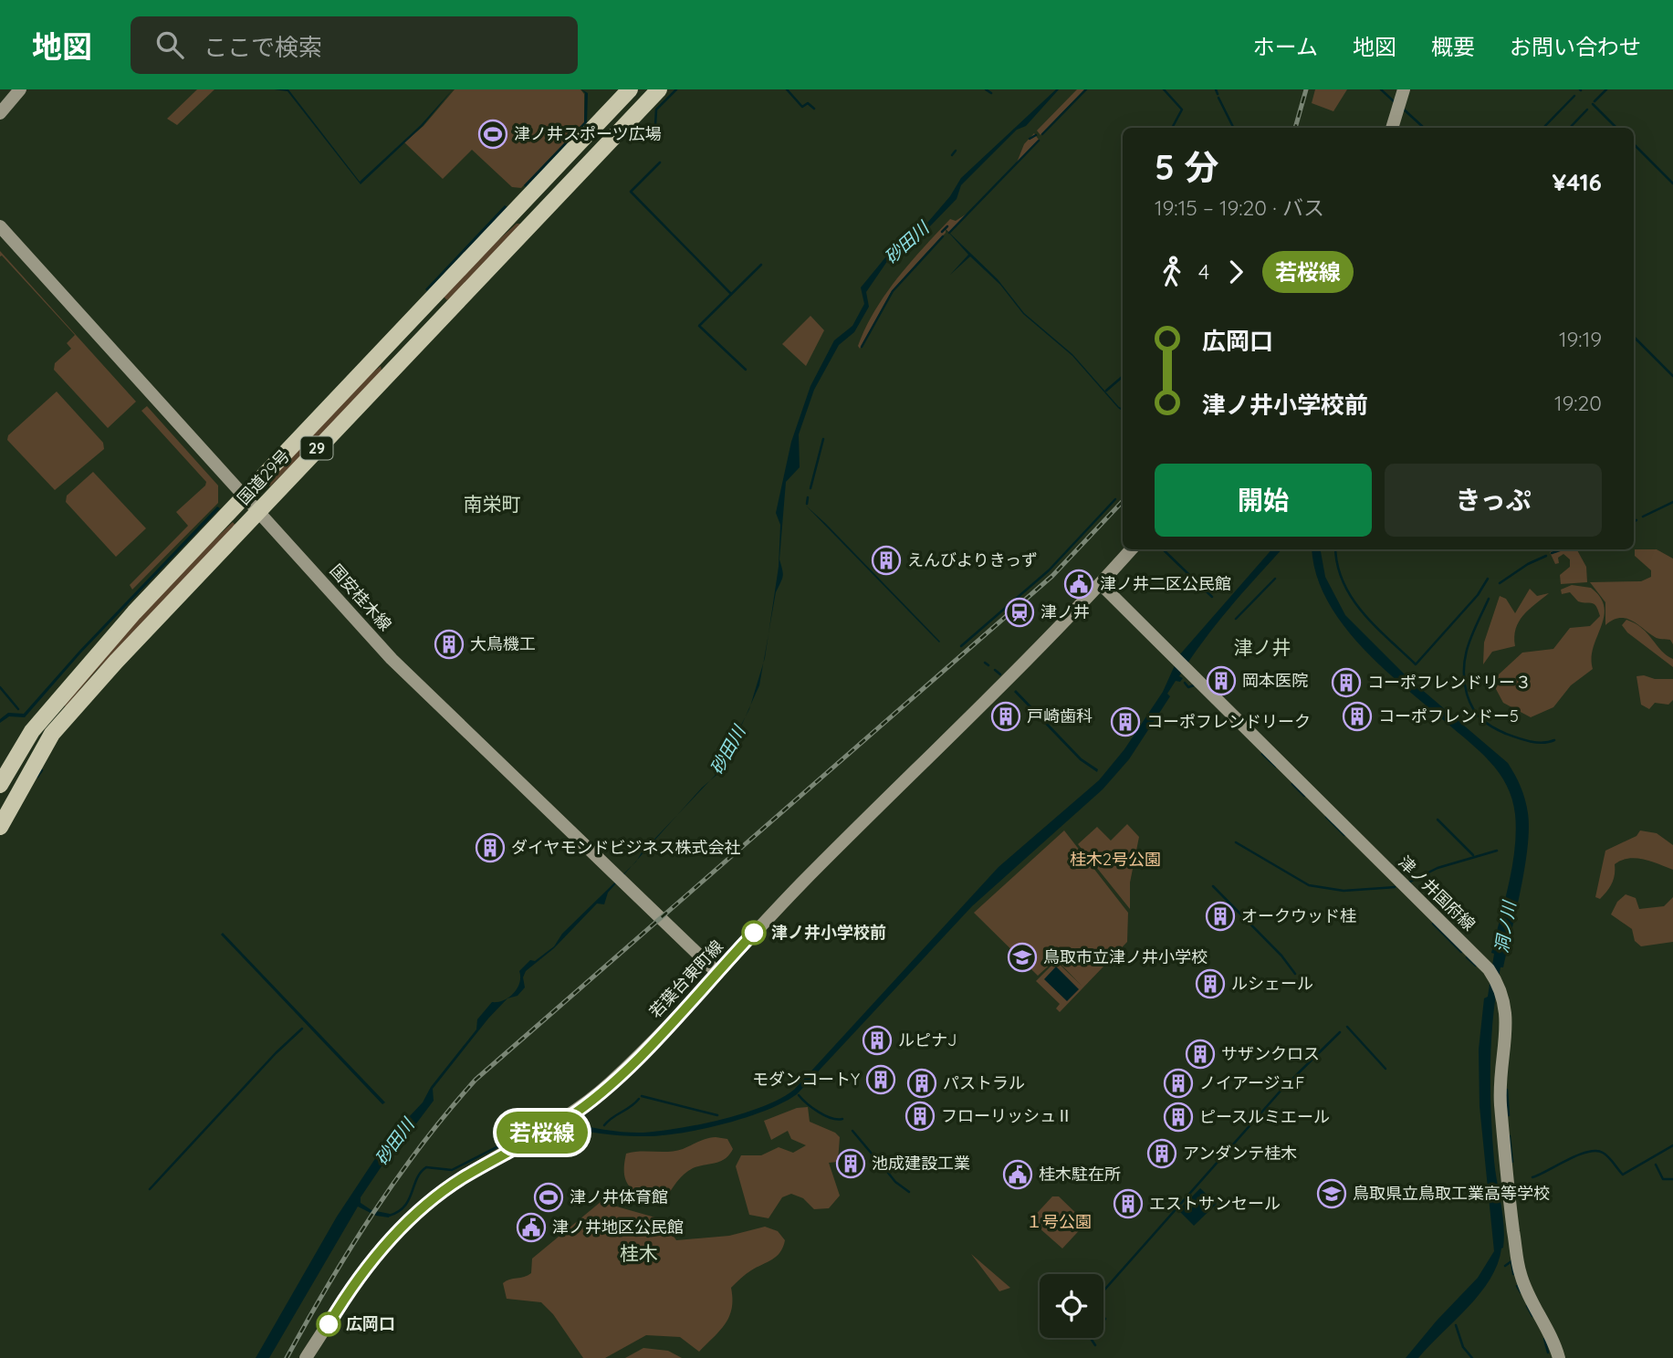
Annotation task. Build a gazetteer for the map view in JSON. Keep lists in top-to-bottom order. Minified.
{"streets":{"highway":["29","国道29号"],"main road":["国安桂木線","津ノ井国府線","若葉台東町線"]},"crossings":[["国道29号","国安桂木線"],["国安桂木線","若葉台東町線"],["津ノ井国府線","若葉台東町線"]],"districts":["南栄町","津ノ井","桂木"],"water":["砂田川","洞ノ川"],"parks":["桂木2号公園","１号公園"],"places":{"sports":["津ノ井スポーツ広場","津ノ井体育館"],"building":["えんびよりきっず","大鳥機工","岡本医院","コーポフレンドリー３","戸崎歯科","コーポフレンドー5","コーポフレンドリーク","ダイヤモンドビジネス株式会社","オークウッド桂","ルシェール","ルピナJ","サザンクロス","モダンコートY","パストラル","ノイアージュF","フローリッシュⅡ","ピースルミエール","アンダンテ桂木","池成建設工業","エストサンセール"],"public building":["津ノ井二区公民館","桂木駐在所","津ノ井地区公民館"],"station":["津ノ井"],"other":["津ノ井小学校前","広岡口"],"school or university":["鳥取市立津ノ井小学校","鳥取県立鳥取工業高等学校"]},"lines":["bus line 若桜線"],"page":{"header":"地図","search":"ここで検索","nav":["ホーム","地図","概要","お問い合わせ"],"on_map":"若桜線","heading":["5 分","19:15 – 19:20 · バス","¥416"],"legs":["4","若桜線"],"list":[{"name":"広岡口","value":"19:19"},{"name":"津ノ井小学校前","value":"19:20"}],"buttons":["開始","きっぷ"]}}
